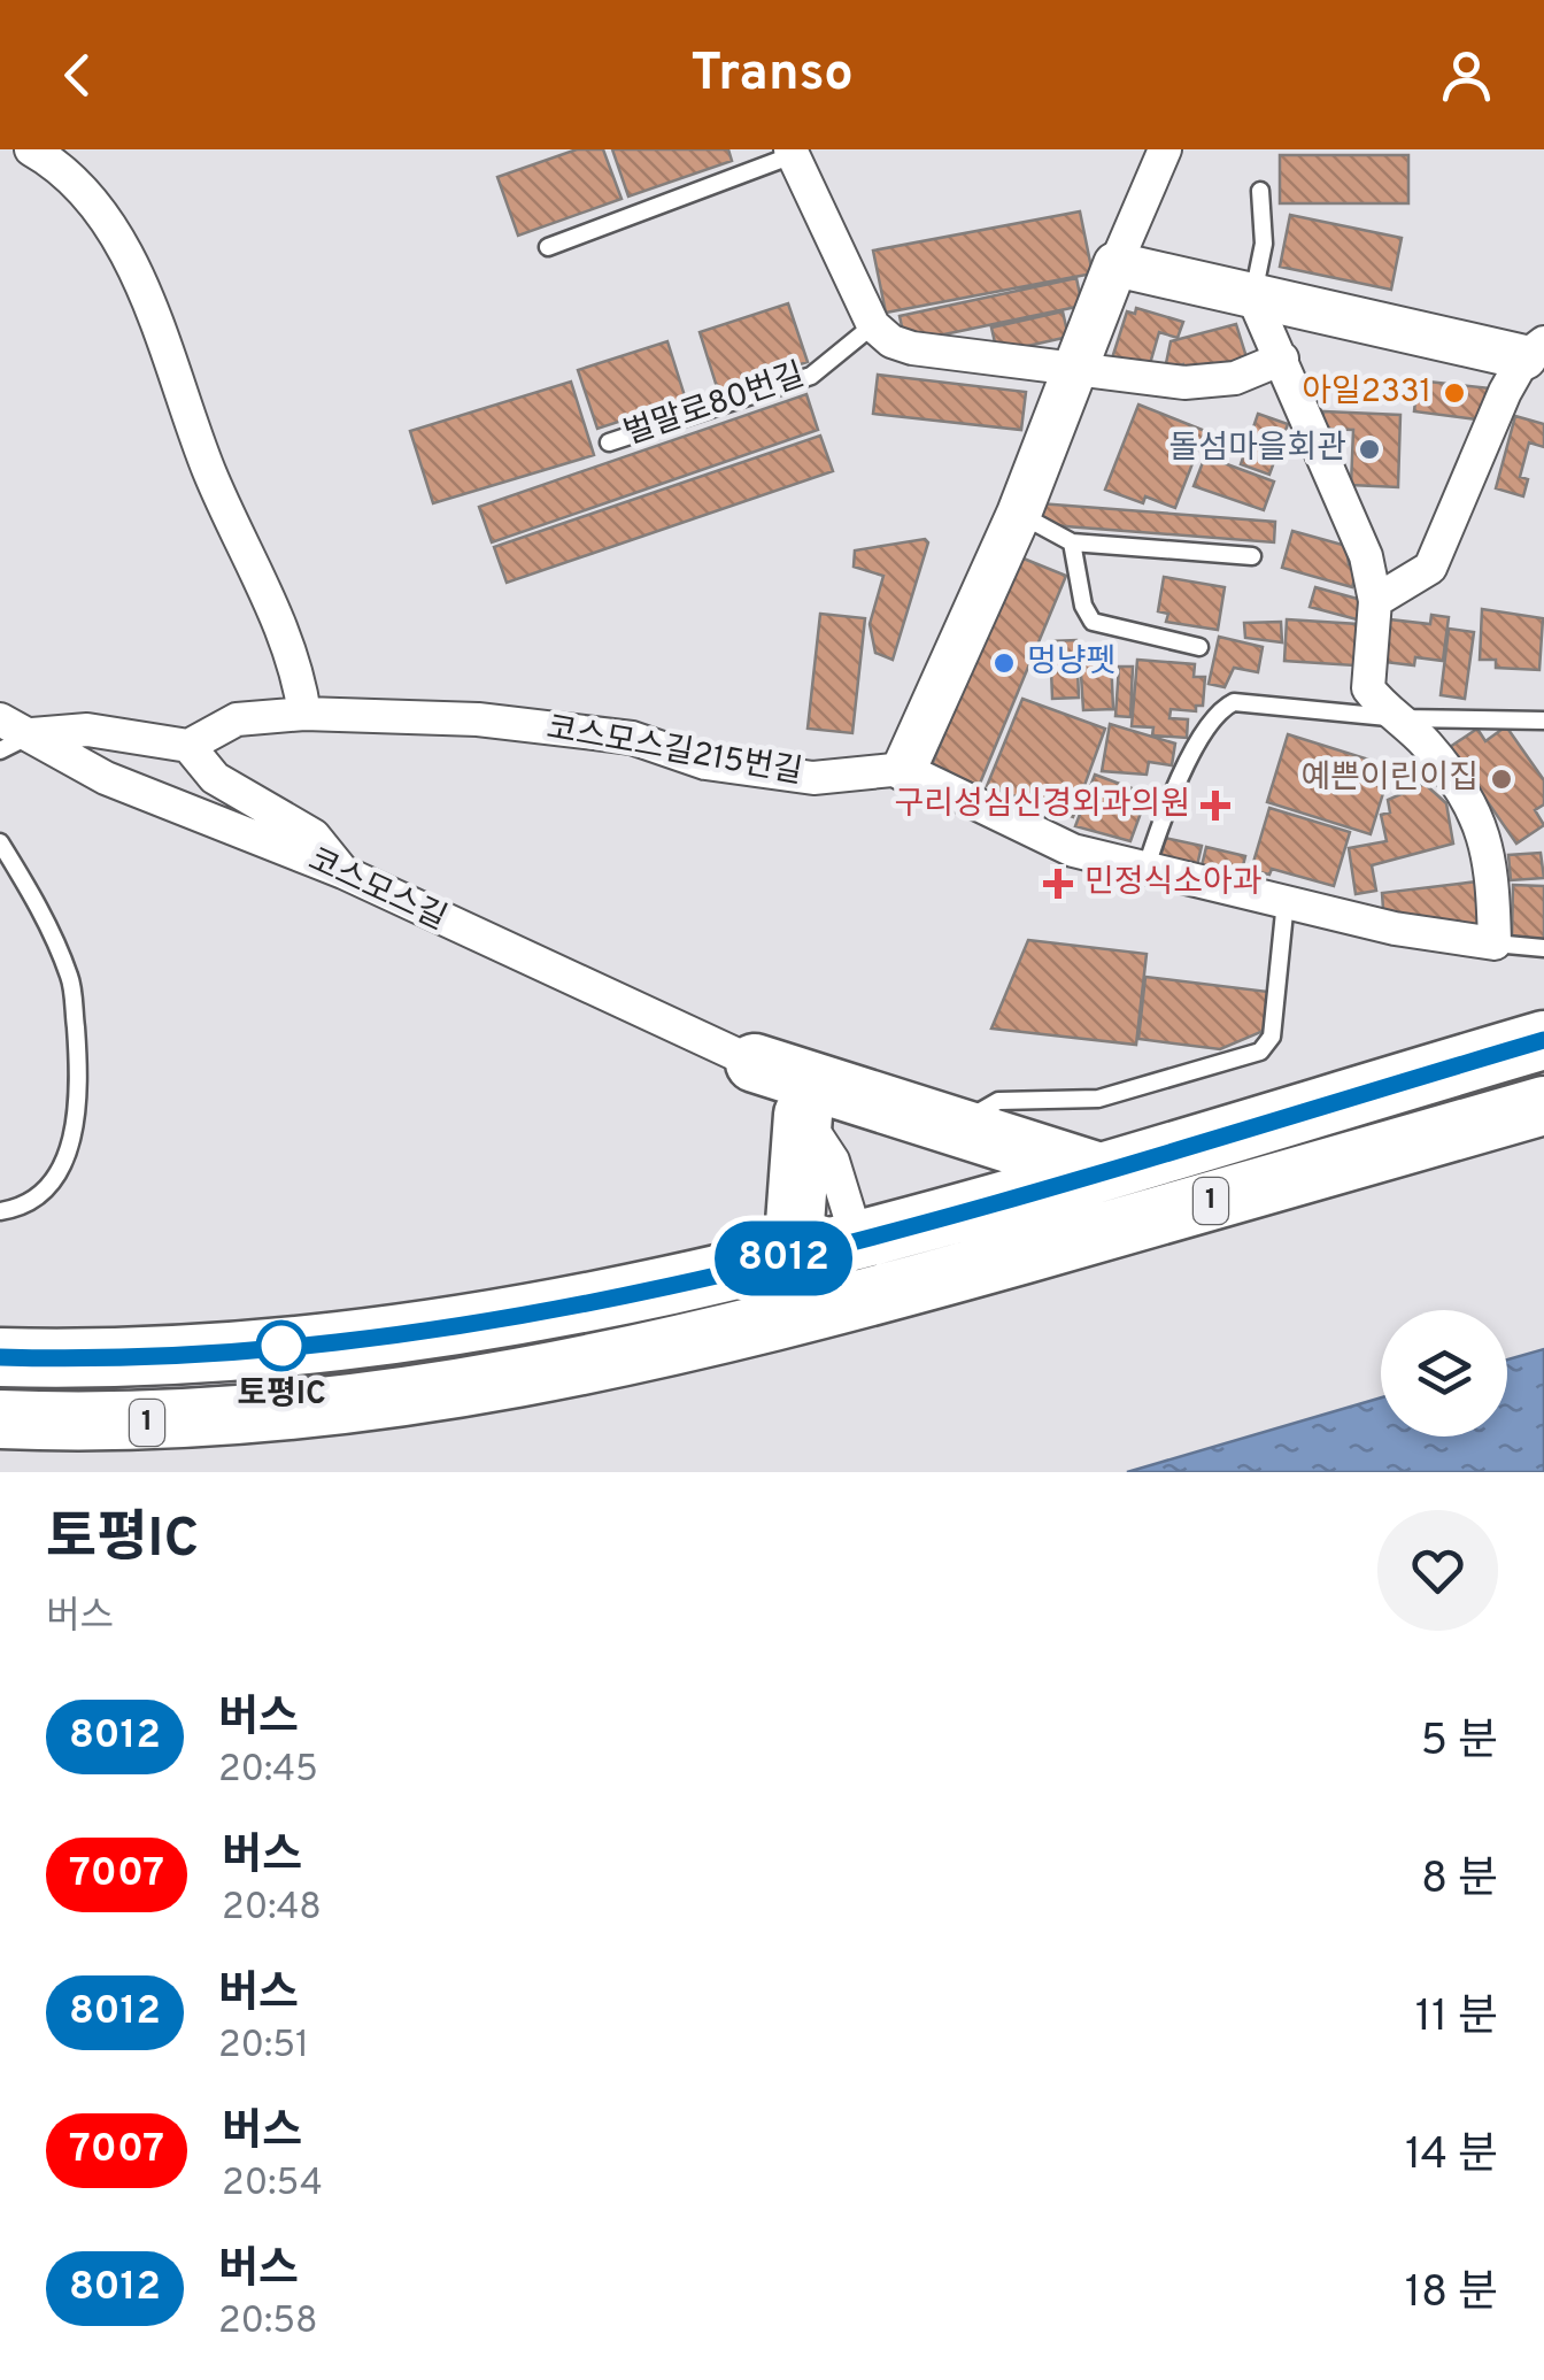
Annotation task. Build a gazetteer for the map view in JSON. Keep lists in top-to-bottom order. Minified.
{"streets":{"highway":["1"],"street":["코스모스길215번길","코스모스길"],"lane":["벌말로80번길"]},"places":{"other":["아일2331","돌섬마을회관","멍냥펫","예쁜이린이집","토평IC"],"health":["구리성심신경외과의원","민정식소아과"]},"lines":["bus line 8012"],"page":{"header":"Transo","on_map":"8012","heading":["토평IC","버스"],"list":[{"mark":"8012","name":"버스","note":"20:45","value":"5 분"},{"mark":"7007","name":"버스","note":"20:48","value":"8 분"},{"mark":"8012","name":"버스","note":"20:51","value":"11 분"},{"mark":"7007","name":"버스","note":"20:54","value":"14 분"},{"mark":"8012","name":"버스","note":"20:58","value":"18 분"}]}}
